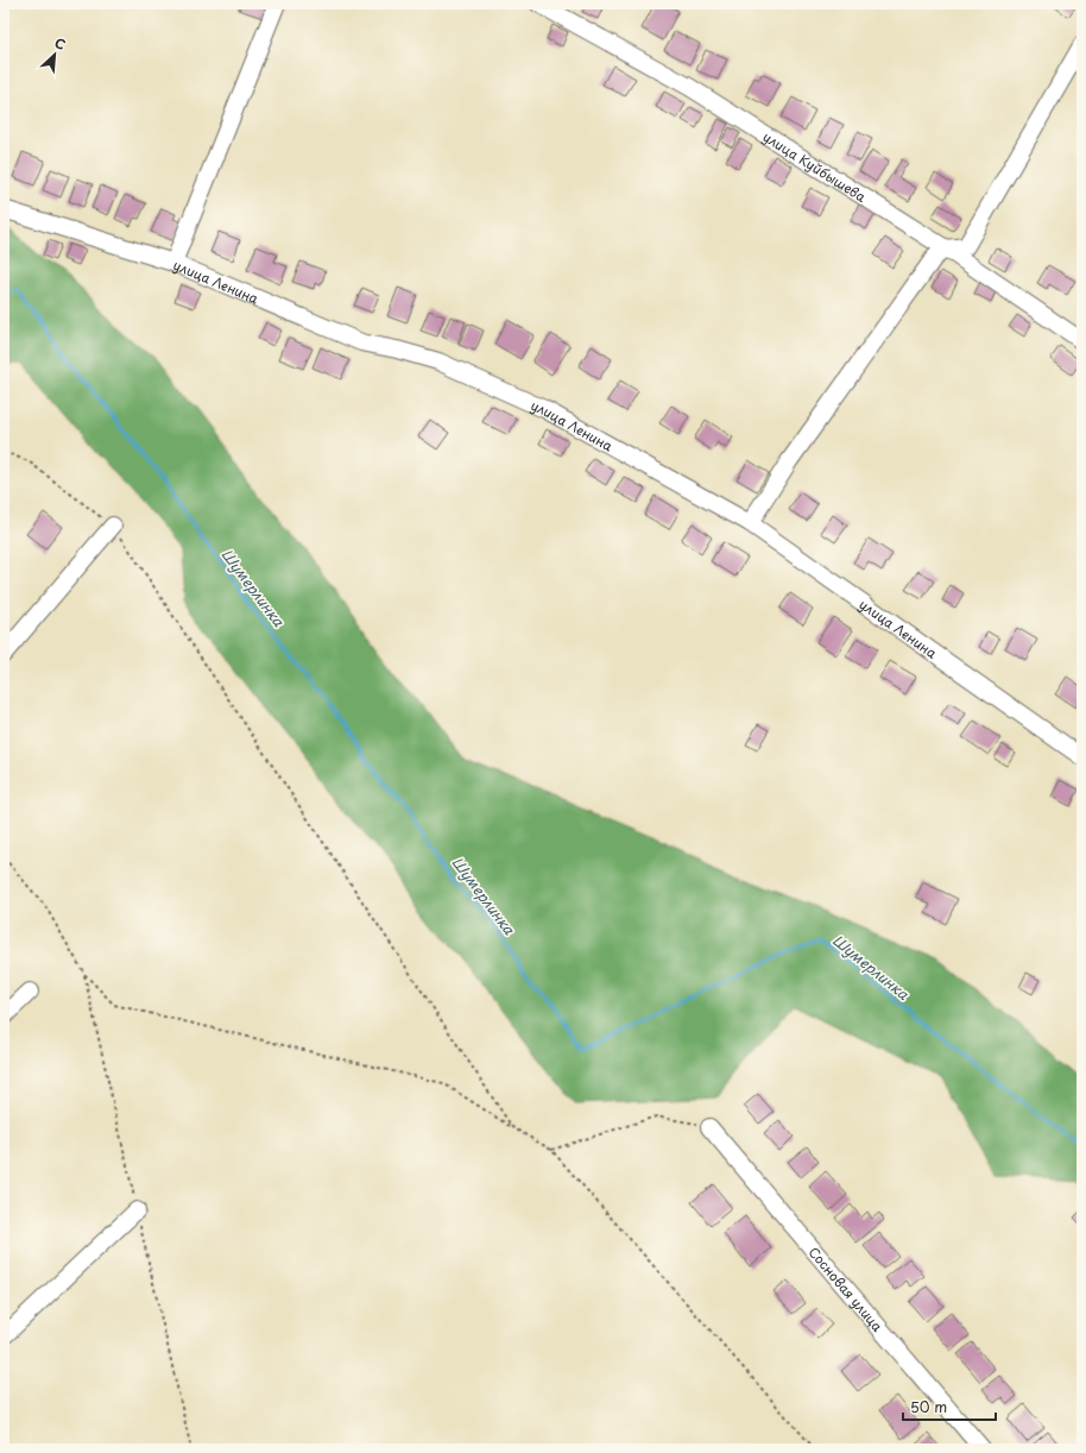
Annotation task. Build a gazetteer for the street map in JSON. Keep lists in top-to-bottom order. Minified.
{"streets":{"street":["улица Куйбышева","улица Ленина","Сосновая улица"]},"water":["Шумерлинка"],"scale_bar":"50 m","north":"top right"}
